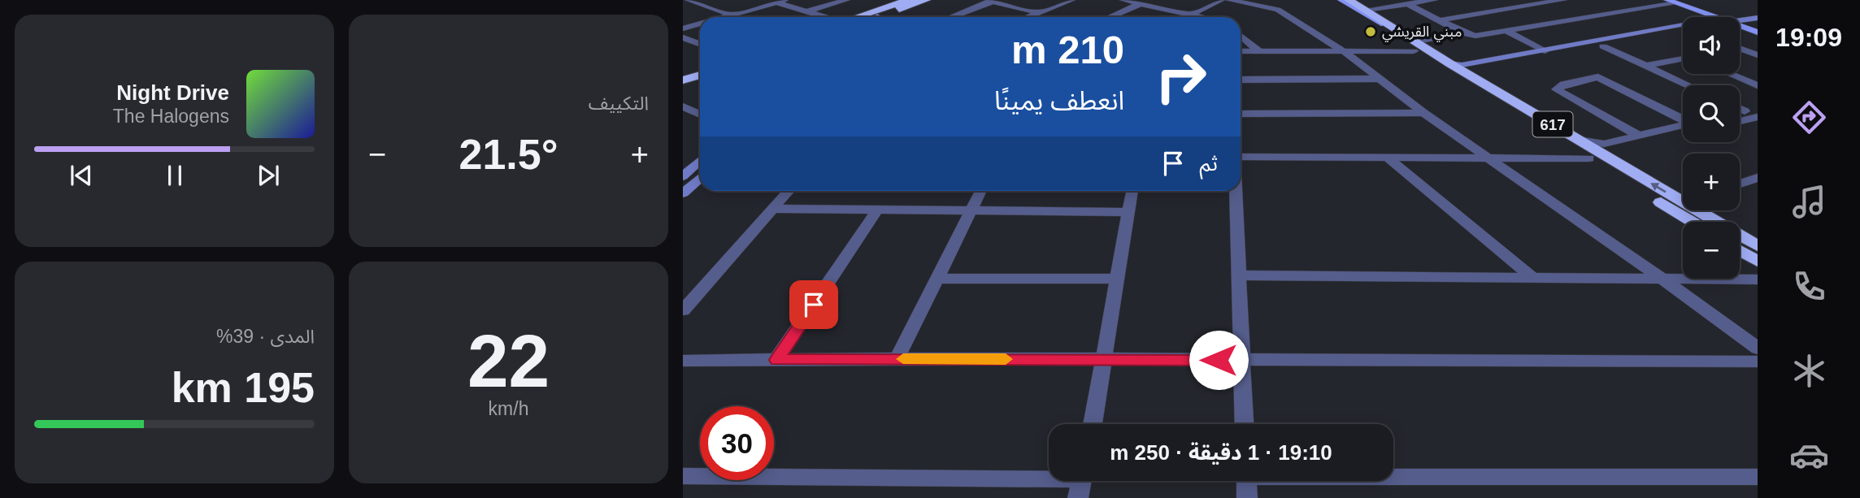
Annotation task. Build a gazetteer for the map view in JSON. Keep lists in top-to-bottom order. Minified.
{"streets":{"highway":["617"]},"places":["مبني القريشي"],"page":{"tabs":"19:09","tile":["التكييف",["22","km/h"],["المدى · 39%","195 km"]],"map_buttons":["+","−"],"turn":["210 m","انعطف يمينًا"],"song":["Night Drive","The Halogens"],"heat":["−","21.5°","+"],"then":"ثم","limit":"30","trip":"19:10 · 1 دقيقة · 250 m"}}
